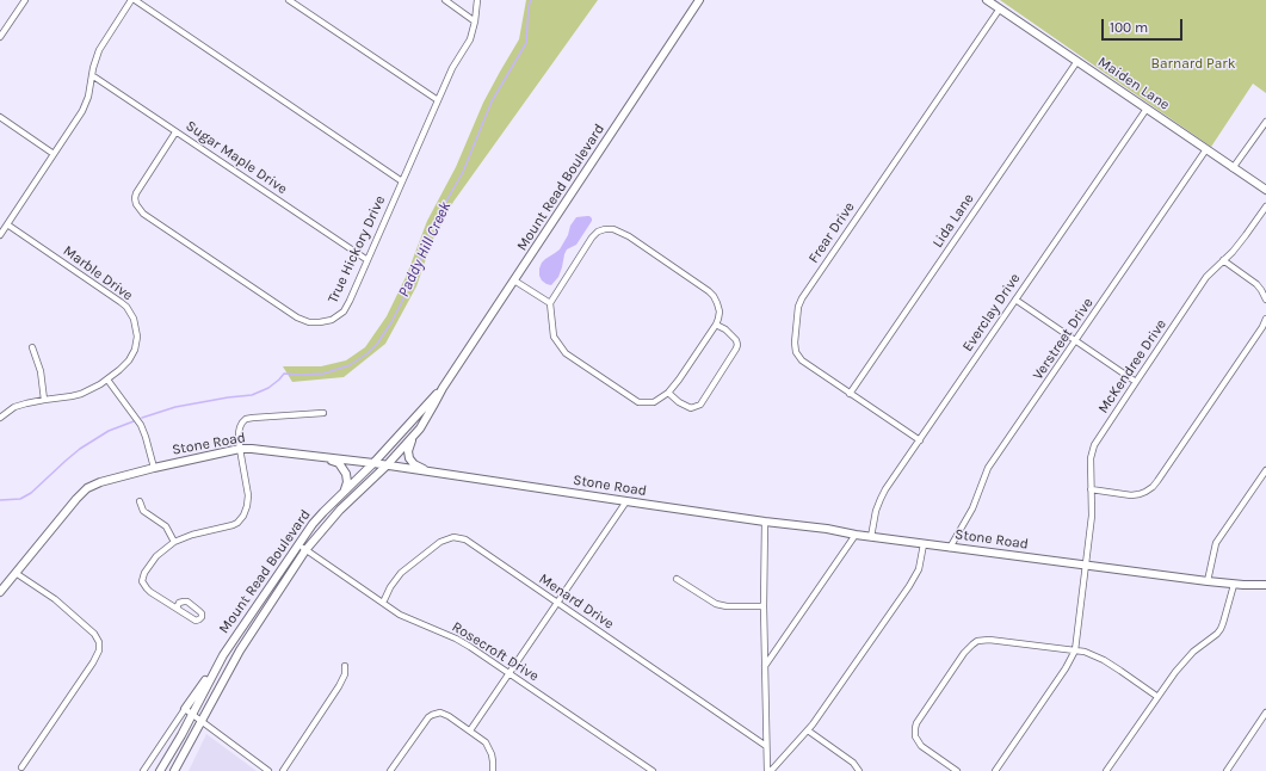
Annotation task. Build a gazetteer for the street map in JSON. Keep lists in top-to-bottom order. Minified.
{"streets":{"street":["Maiden Lane","Sugar Maple Drive","Mount Read Boulevard","Lida Lane","Frear Drive","True Hickory Drive","Marble Drive","Everclay Drive","Verstreet Drive","McKendree Drive","Stone Road","Menard Drive","Rosecroft Drive"]},"crossings":[["Maiden Lane","Lida Lane"],["Maiden Lane","Frear Drive"],["Maiden Lane","Everclay Drive"],["Maiden Lane","Verstreet Drive"],["Sugar Maple Drive","True Hickory Drive"],["Mount Read Boulevard","Stone Road"],["Mount Read Boulevard","Rosecroft Drive"],["Lida Lane","Frear Drive"],["Frear Drive","Everclay Drive"],["Everclay Drive","Stone Road"],["Verstreet Drive","Stone Road"],["McKendree Drive","Stone Road"],["Menard Drive","Rosecroft Drive"]],"water":["Paddy Hill Creek"],"parks":["Barnard Park"],"scale_bar":"100 m"}
